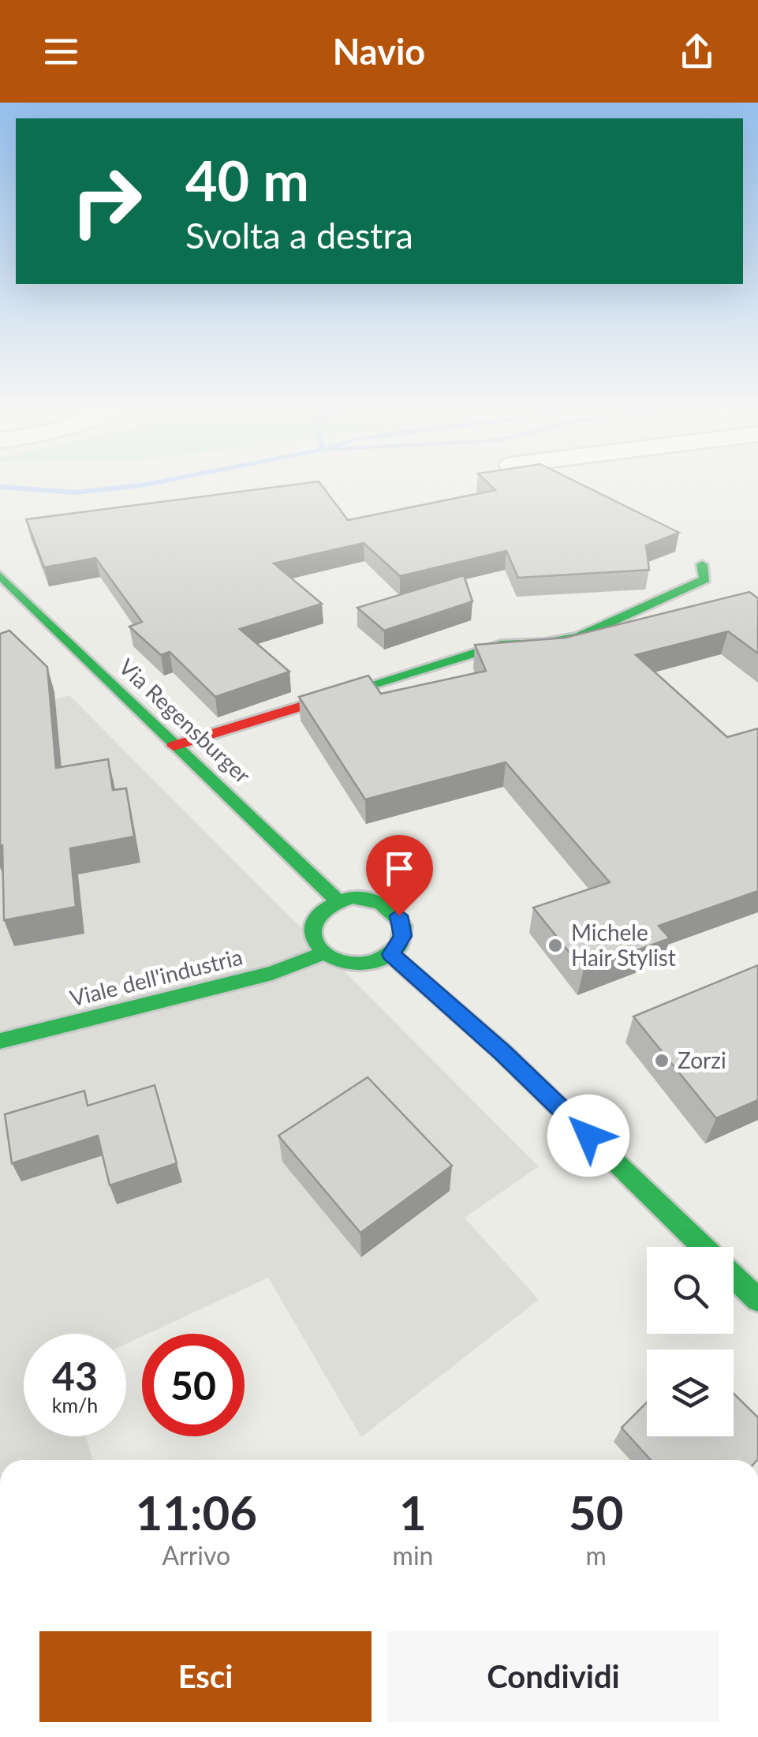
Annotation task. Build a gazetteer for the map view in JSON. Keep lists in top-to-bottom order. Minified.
{"streets":{"main road":["Via Regensburger","Viale dell'industria"]},"crossings":[["Via Regensburger","Viale dell'industria"]],"places":["Michele Hair Stylist","Zorzi"],"page":{"header":"Navio","turn":["40 m","Svolta a destra"],"speed":"43 km/h","limit":"50","eta":["11:06","Arrivo","1","min","50","m"],"buttons":["Esci","Condividi"]}}
